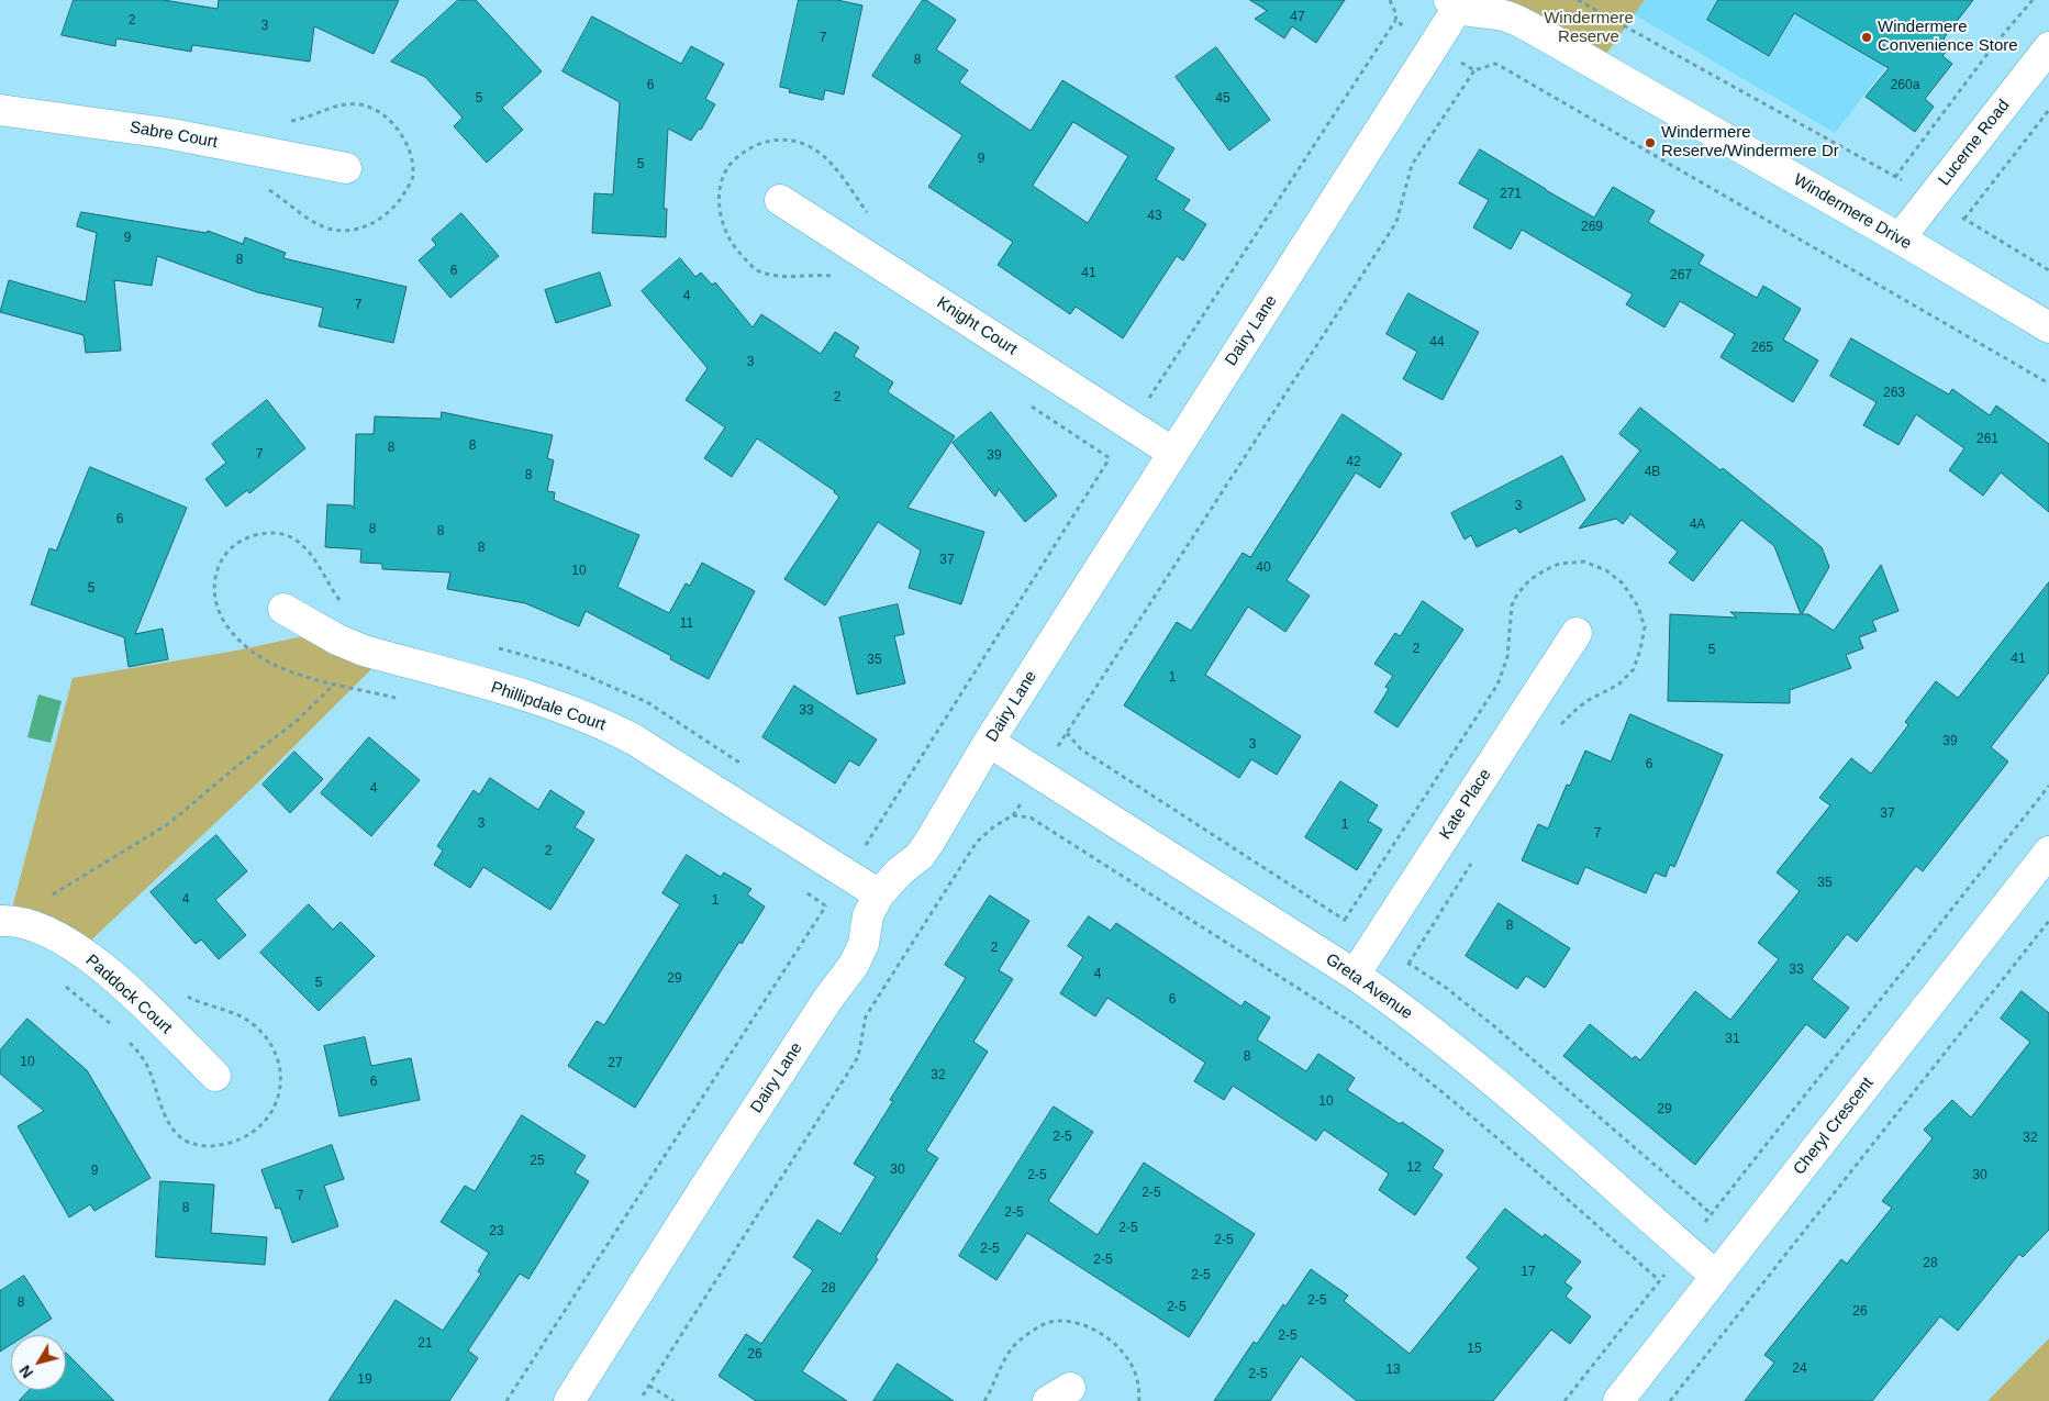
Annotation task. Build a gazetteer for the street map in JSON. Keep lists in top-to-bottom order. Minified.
{"streets":{"street":["Sabre Court","Lucerne Road","Windermere Drive","Knight Court","Dairy Lane","Phillipdale Court","Kate Place","Greta Avenue","Paddock Court","Cheryl Crescent"]},"crossings":[["Lucerne Road","Windermere Drive"],["Windermere Drive","Dairy Lane"],["Knight Court","Dairy Lane"],["Dairy Lane","Phillipdale Court"],["Dairy Lane","Greta Avenue"],["Kate Place","Greta Avenue"],["Greta Avenue","Cheryl Crescent"]],"parks":["Windermere Reserve"],"places":["Windermere Convenience Store","Windermere Reserve/Windermere Dr"],"house_numbers":["47","2","3","7","8","6","260a","5","45","9","5","271","43","269","9","8","6","41","267","4","7","44","265","3","263","2","261","8","8","7","39","42","4B","8","3","6","4A","8","8","8","37","40","10","5","11","2","5","41","35","1","33","39","3","6","4","37","3","1","7","2","35","4","1","8","2","33","4","29","5","6","31","8","10","27","32","6","10","29","2-5","32","25","12","30","9","2-5","30","2-5","7","8","2-5","2-5","23","2-5","2-5","2-5","28","17","2-5","28","2-5","8","2-5","26","2-5","21","15","26","24","13","2-5","19"],"north":"bottom left"}
